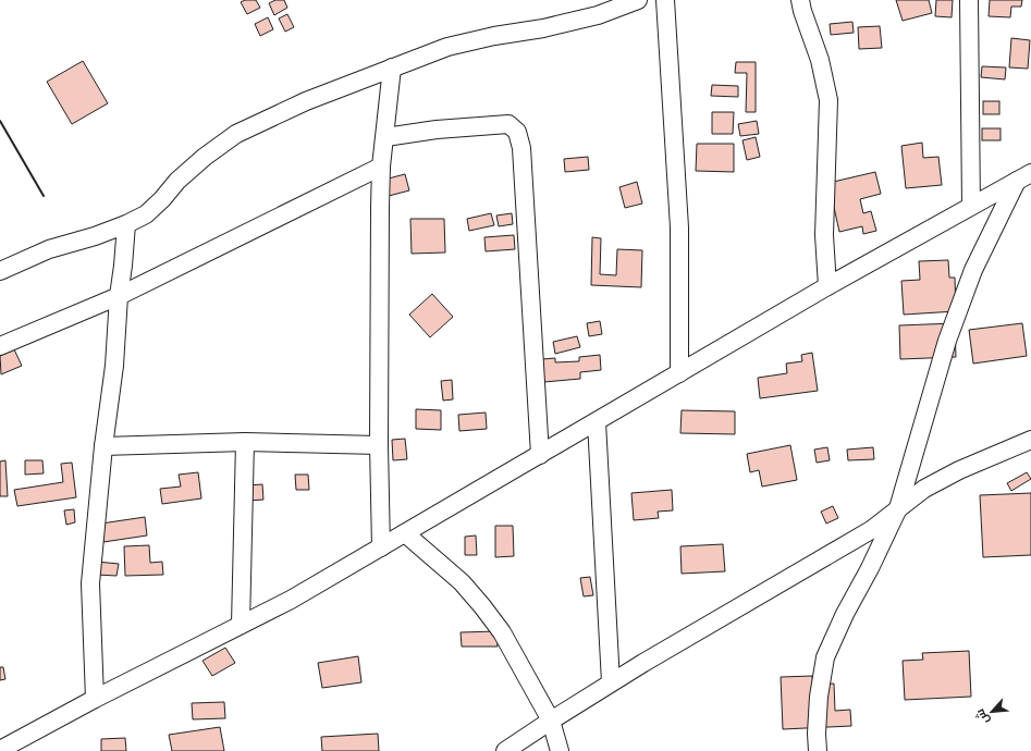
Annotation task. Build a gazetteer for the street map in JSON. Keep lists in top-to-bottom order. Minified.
{"north":"bottom left"}
